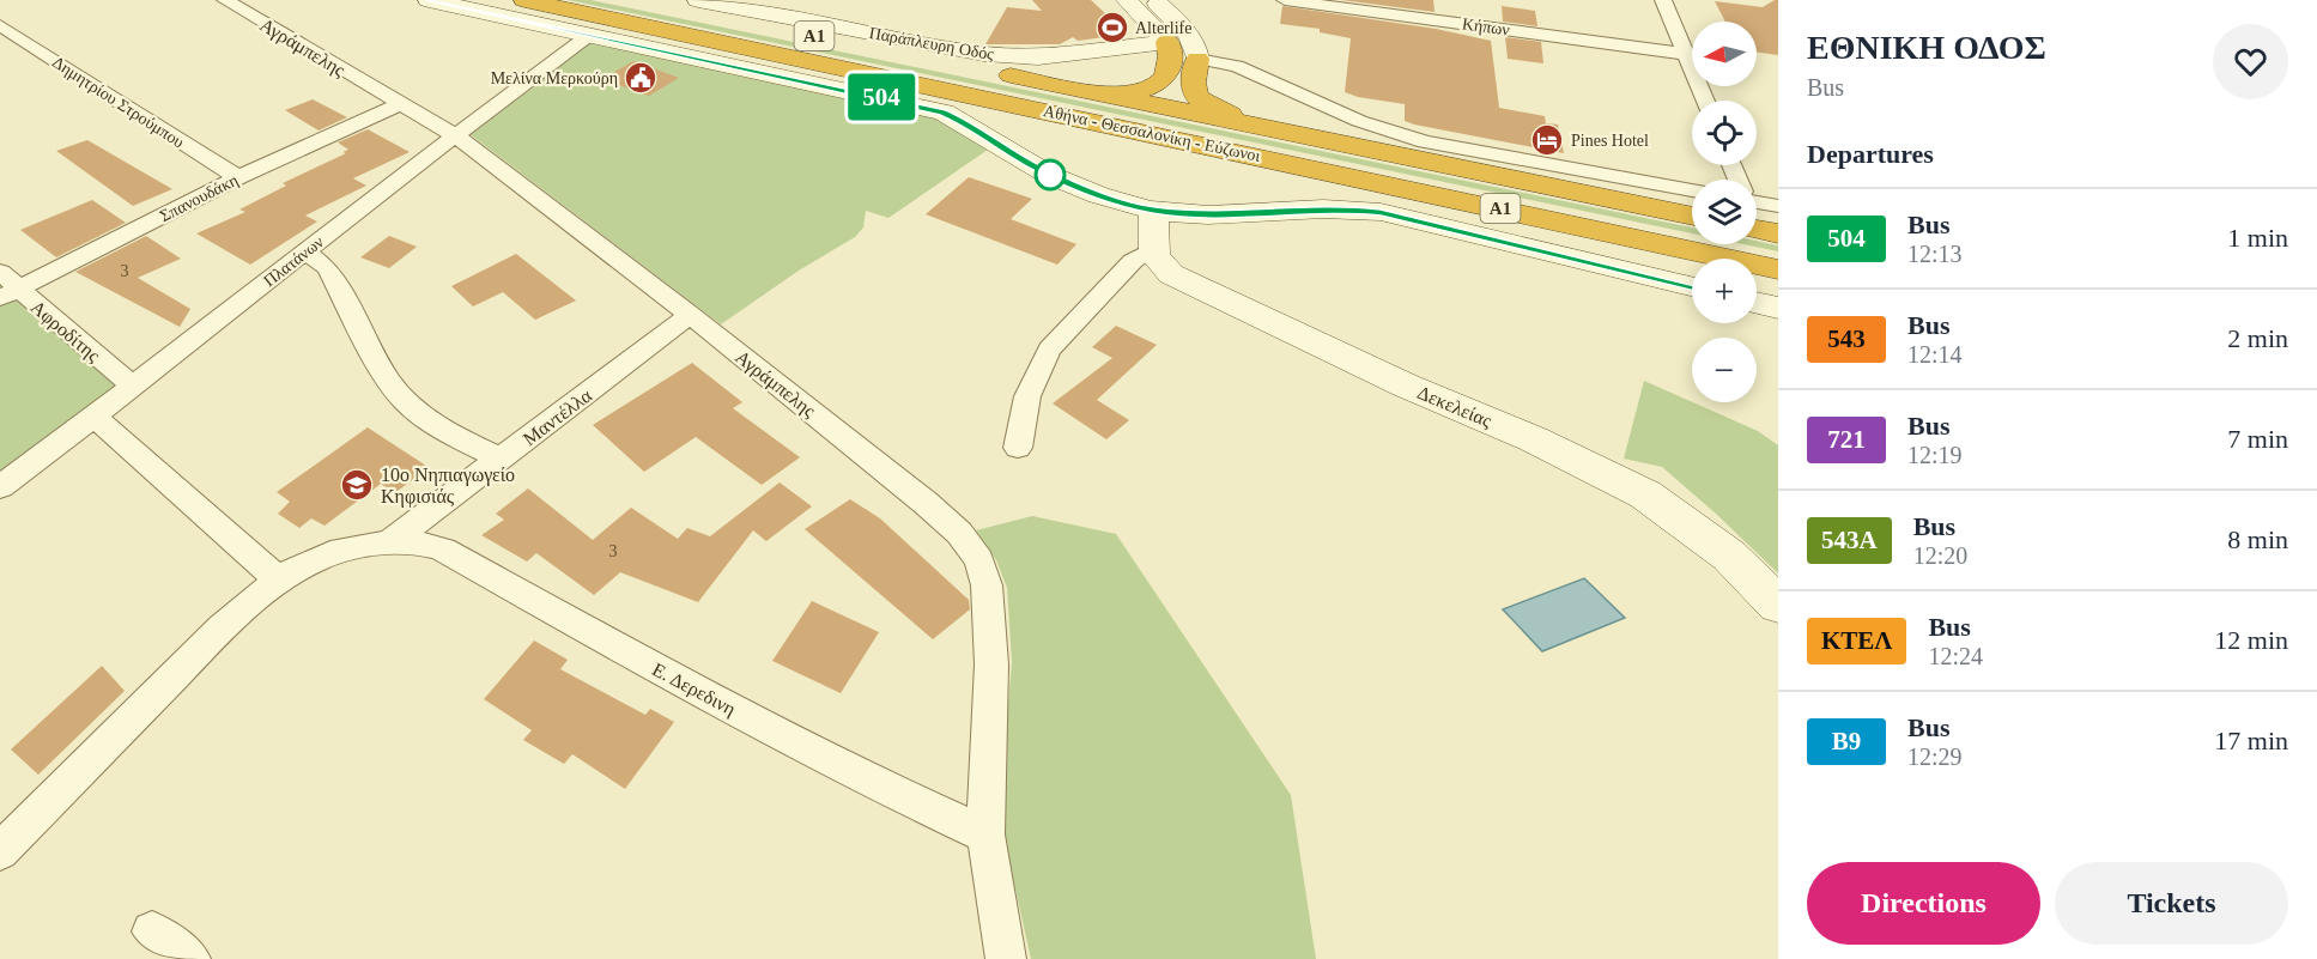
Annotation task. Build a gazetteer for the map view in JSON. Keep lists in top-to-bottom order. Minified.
{"streets":{"highway":["Α1","Αθήνα - Θεσσαλονίκη - Εύζωνοι"],"main road":["Παράπλευρη Οδός","Δεκελείας"],"street":["Κήπων","Αγράμπελης","Δημητρίου Στρούμπου","Σπανουδάκη","Πλατάνων","Αφροδίτης","Μαντέλλα","Ε. Δερεδινη"]},"crossings":[["Παράπλευρη Οδός","Αθήνα - Θεσσαλονίκη - Εύζωνοι"],["Αγράμπελης","Σπανουδάκη"],["Αγράμπελης","Πλατάνων"],["Αγράμπελης","Μαντέλλα"],["Αγράμπελης","Ε. Δερεδινη"],["Δημητρίου Στρούμπου","Σπανουδάκη"],["Σπανουδάκη","Αφροδίτης"],["Πλατάνων","Αφροδίτης"],["Μαντέλλα","Ε. Δερεδινη"]],"places":{"sports":["Alterlife"],"public building":["Μελίνα Μερκούρη"],"hotel":["Pines Hotel"],"school or university":["10ο Νηπιαγωγείο Κηφισιάς"]},"lines":["bus line 504"],"house_numbers":["3","3"],"north":"left","page":{"on_map":"504","heading":[["ΕΘΝΙΚΗ ΟΔΟΣ","Bus"],"Departures"],"map_buttons":["+","−"],"list":[{"mark":"504","name":"Bus","note":"12:13","value":"1 min"},{"mark":"543","name":"Bus","note":"12:14","value":"2 min"},{"mark":"721","name":"Bus","note":"12:19","value":"7 min"},{"mark":"543A","name":"Bus","note":"12:20","value":"8 min"},{"mark":"ΚΤΕΛ","name":"Bus","note":"12:24","value":"12 min"},{"mark":"Β9","name":"Bus","note":"12:29","value":"17 min"}],"buttons":["Directions","Tickets"]}}
